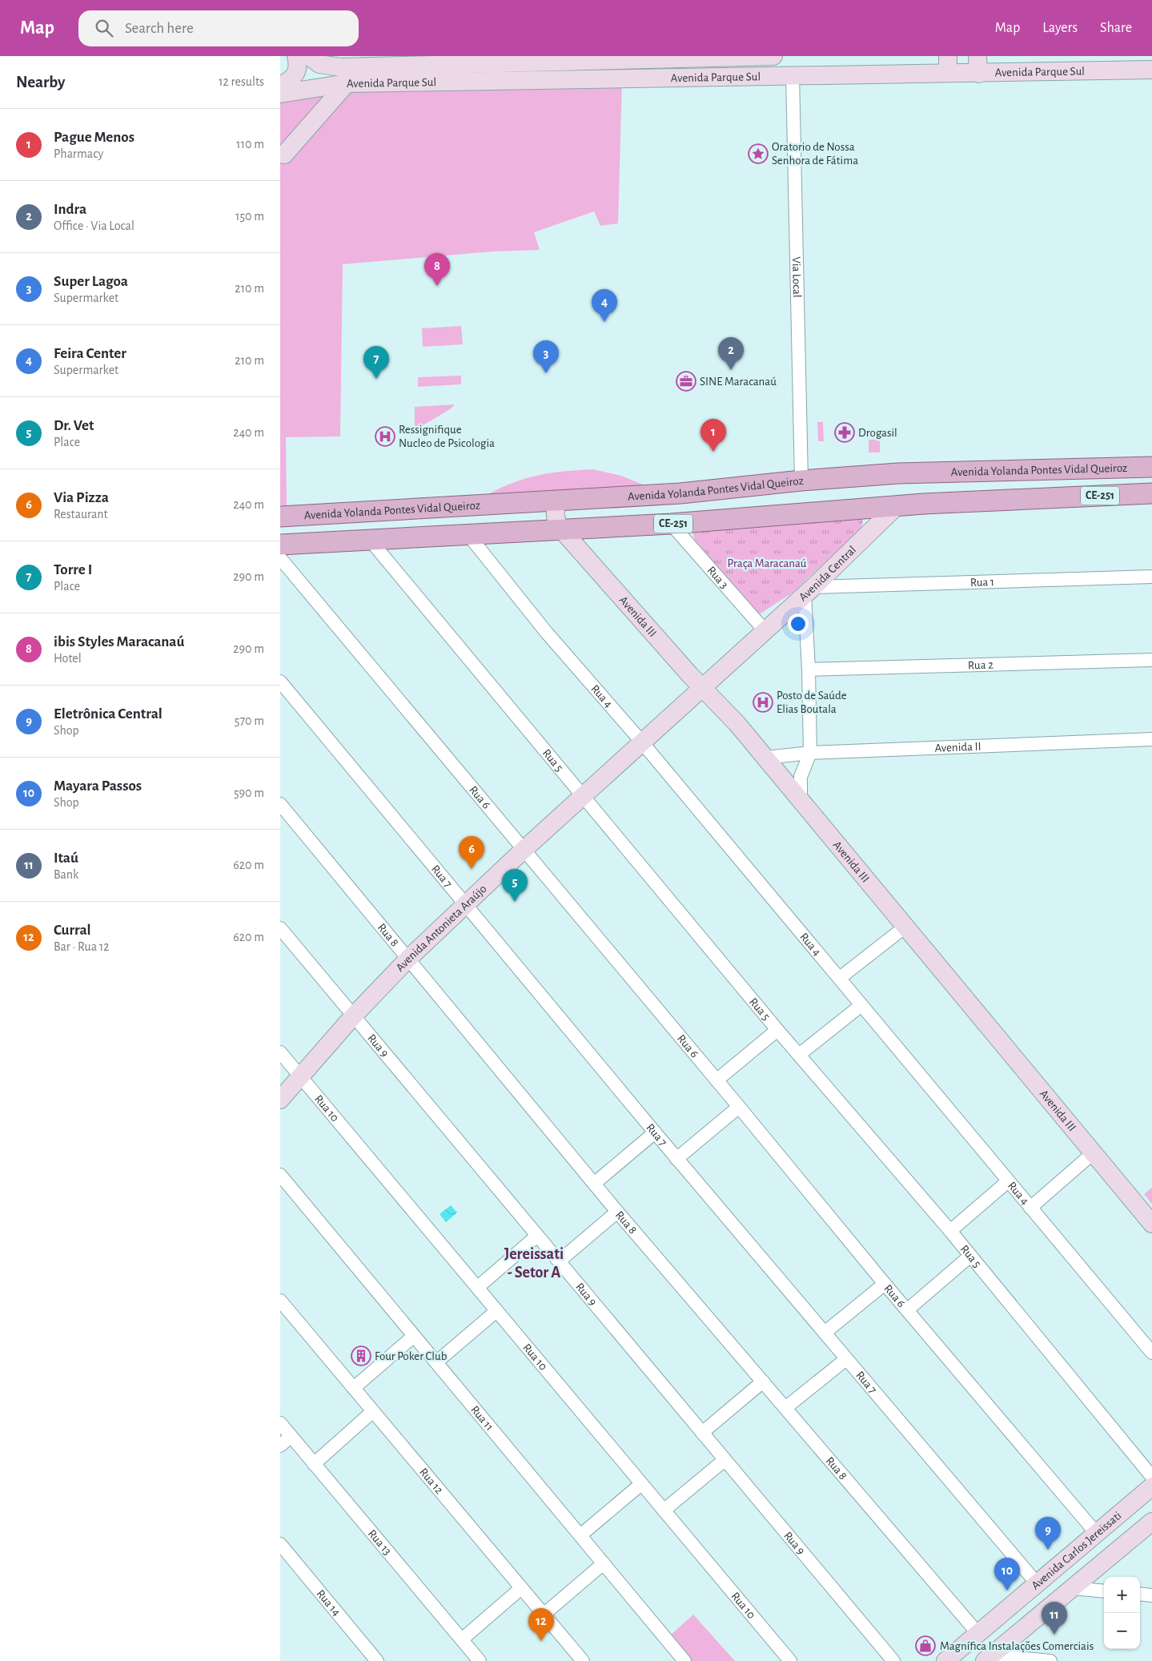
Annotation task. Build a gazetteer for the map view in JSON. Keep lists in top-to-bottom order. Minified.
{"streets":{"main road":["Avenida Yolanda Pontes Vidal Queiroz","CE-251"],"street":["Avenida Parque Sul","Via Local","Avenida Central","Rua 3","Rua 1","Avenida III","Rua 2","Rua 4","Avenida II","Rua 5","Rua 6","Rua 7","Avenida Antonieta Araújo","Rua 8","Rua 9","Rua 10","Rua 11","Rua 12","Rua 13","Avenida Carlos Jereissati","Rua 14"]},"crossings":[["Avenida Parque Sul","Via Local"],["Via Local","Avenida Yolanda Pontes Vidal Queiroz"],["Avenida Yolanda Pontes Vidal Queiroz","Avenida III"],["CE-251","Avenida Central"],["CE-251","Rua 3"],["CE-251","Avenida III"],["CE-251","Rua 4"],["CE-251","Rua 5"],["Avenida Central","Rua 3"],["Avenida Central","Rua 1"],["Avenida Central","Avenida III"],["Avenida Central","Avenida Antonieta Araújo"],["Avenida III","Avenida II"],["Avenida III","Avenida Antonieta Araújo"],["Rua 4","Avenida Antonieta Araújo"],["Rua 5","Avenida Antonieta Araújo"],["Rua 6","Avenida Antonieta Araújo"],["Rua 6","Avenida Carlos Jereissati"],["Rua 7","Avenida Antonieta Araújo"],["Rua 7","Avenida Carlos Jereissati"],["Avenida Antonieta Araújo","Rua 8"],["Avenida Antonieta Araújo","Rua 9"],["Avenida Antonieta Araújo","Rua 10"],["Rua 8","Avenida Carlos Jereissati"]],"districts":["Jereissati - Setor A"],"parks":["Praça Maracanaú"],"places":{"place":["Oratorio de Nossa Senhora de Fátima"],"office":["SINE Maracanaú"],"pharmacy":["Drogasil"],"hospital":["Ressignifique Nucleo de Psicologia","Posto de Saúde Elias Boutala"],"building":["Four Poker Club"],"shop":["Magnífica Instalações Comerciais"]},"page":{"header":"Map","search":"Search here","nav":["Map","Layers","Share"],"heading":["Nearby","12 results"],"list":[{"mark":"1","name":"Pague Menos","note":"Pharmacy","value":"110 m"},{"mark":"2","name":"Indra","note":"Office · Via Local","value":"150 m"},{"mark":"3","name":"Super Lagoa","note":"Supermarket","value":"210 m"},{"mark":"4","name":"Feira Center","note":"Supermarket","value":"210 m"},{"mark":"5","name":"Dr. Vet","note":"Place","value":"240 m"},{"mark":"6","name":"Via Pizza","note":"Restaurant","value":"240 m"},{"mark":"7","name":"Torre I","note":"Place","value":"290 m"},{"mark":"8","name":"ibis Styles Maracanaú","note":"Hotel","value":"290 m"},{"mark":"9","name":"Eletrônica Central","note":"Shop","value":"570 m"},{"mark":"10","name":"Mayara Passos","note":"Shop","value":"590 m"},{"mark":"11","name":"Itaú","note":"Bank","value":"620 m"},{"mark":"12","name":"Curral","note":"Bar · Rua 12","value":"620 m"}],"pins":["8","4","2","3","7","1","6","5","9","10","11","12"],"map_buttons":["+","−"]}}
